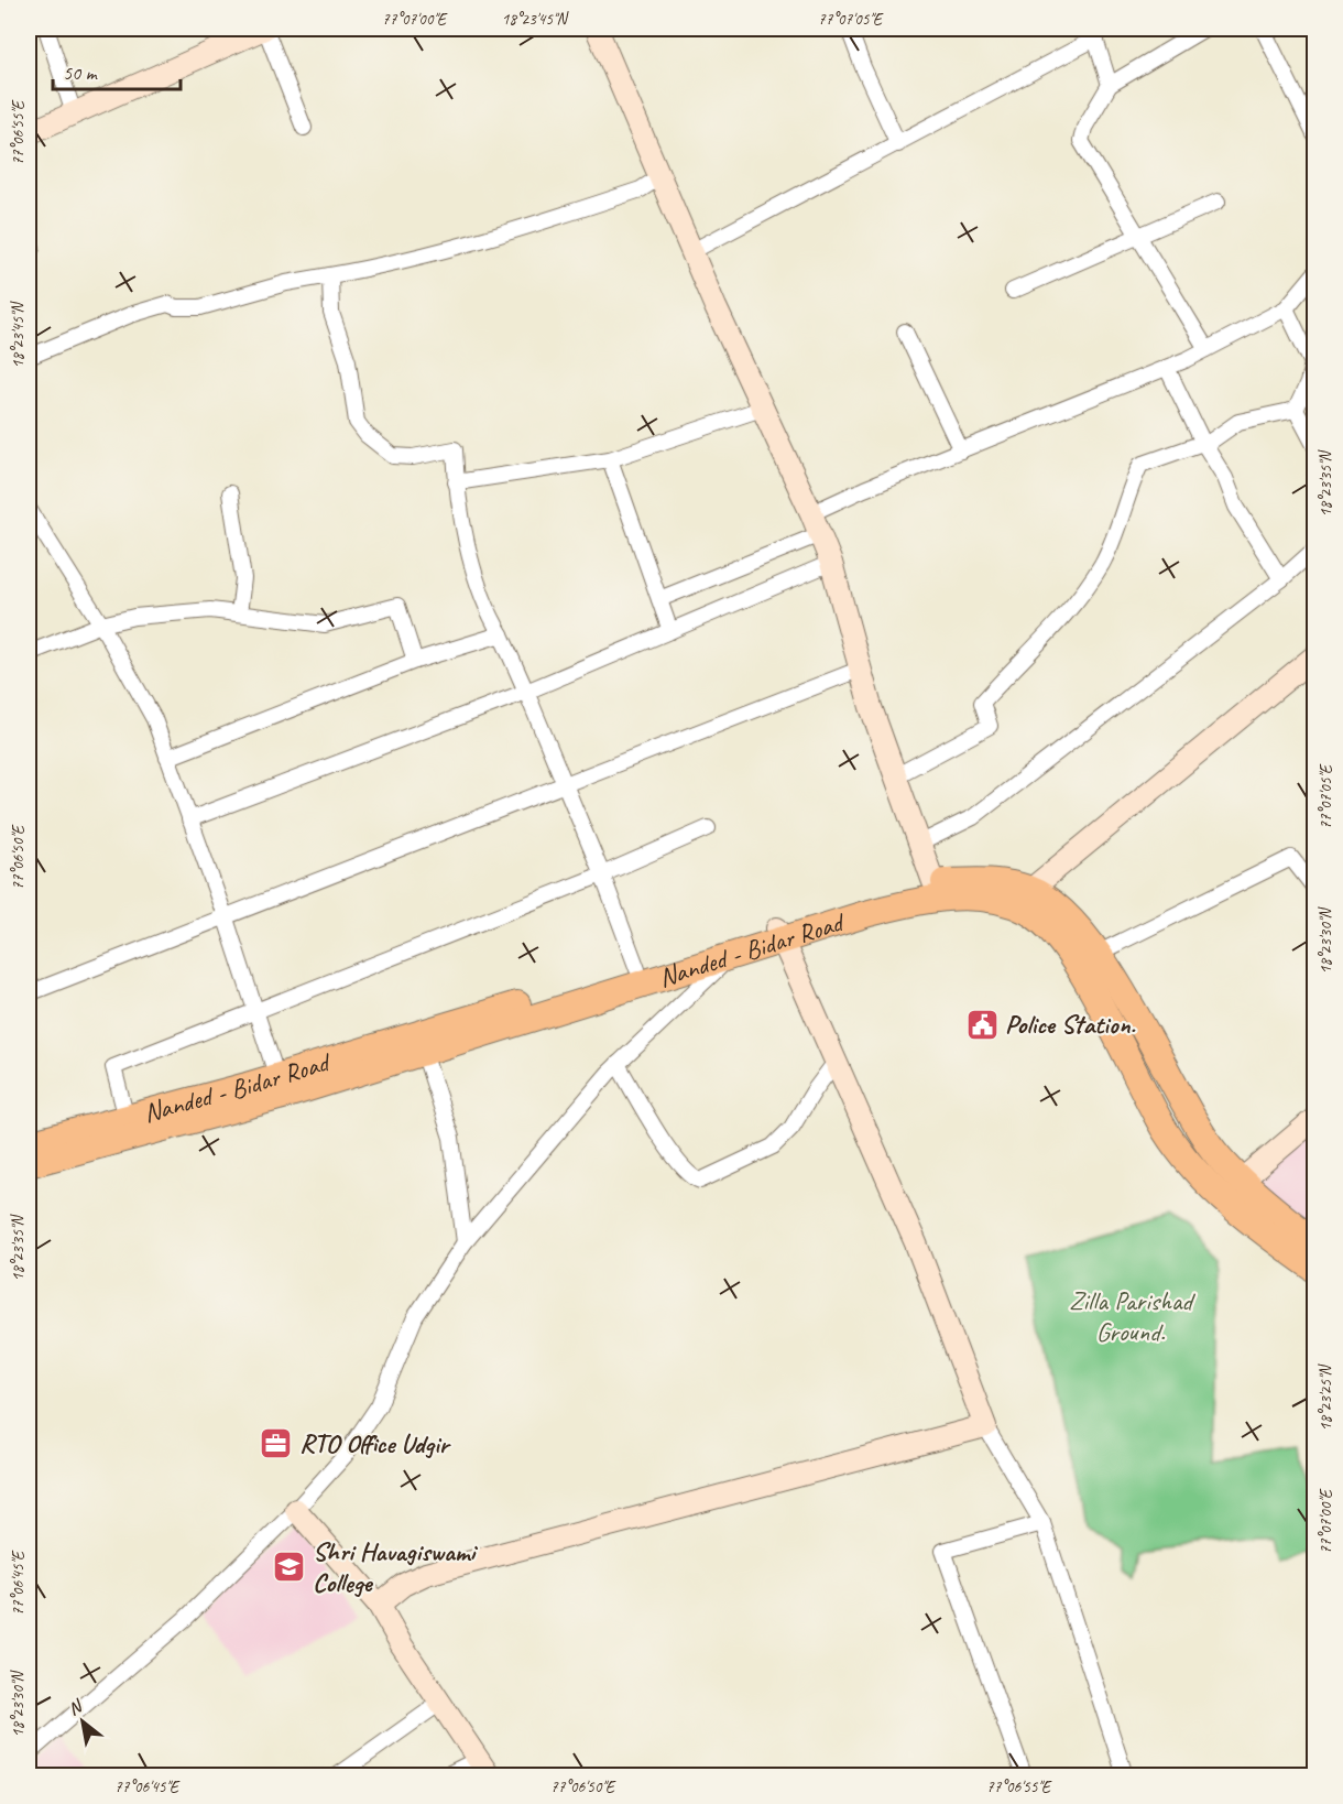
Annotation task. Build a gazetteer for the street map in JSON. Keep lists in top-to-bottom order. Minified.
{"streets":{"highway":["Nanded - Bidar Road"]},"parks":["Zilla Parishad Ground."],"places":{"public building":["Police Station."],"office":["RTO Office Udgir"],"school or university":["Shri Havagiswami College"]},"scale_bar":"50 m","north":"top left","coordinates":["77°07'00\"E","18°23'45\"N","77°07'05\"E","77°06'55\"E","18°23'35\"N","77°06'50\"E","18°23'30\"N","18°23'25\"N","77°06'45\"E"]}
